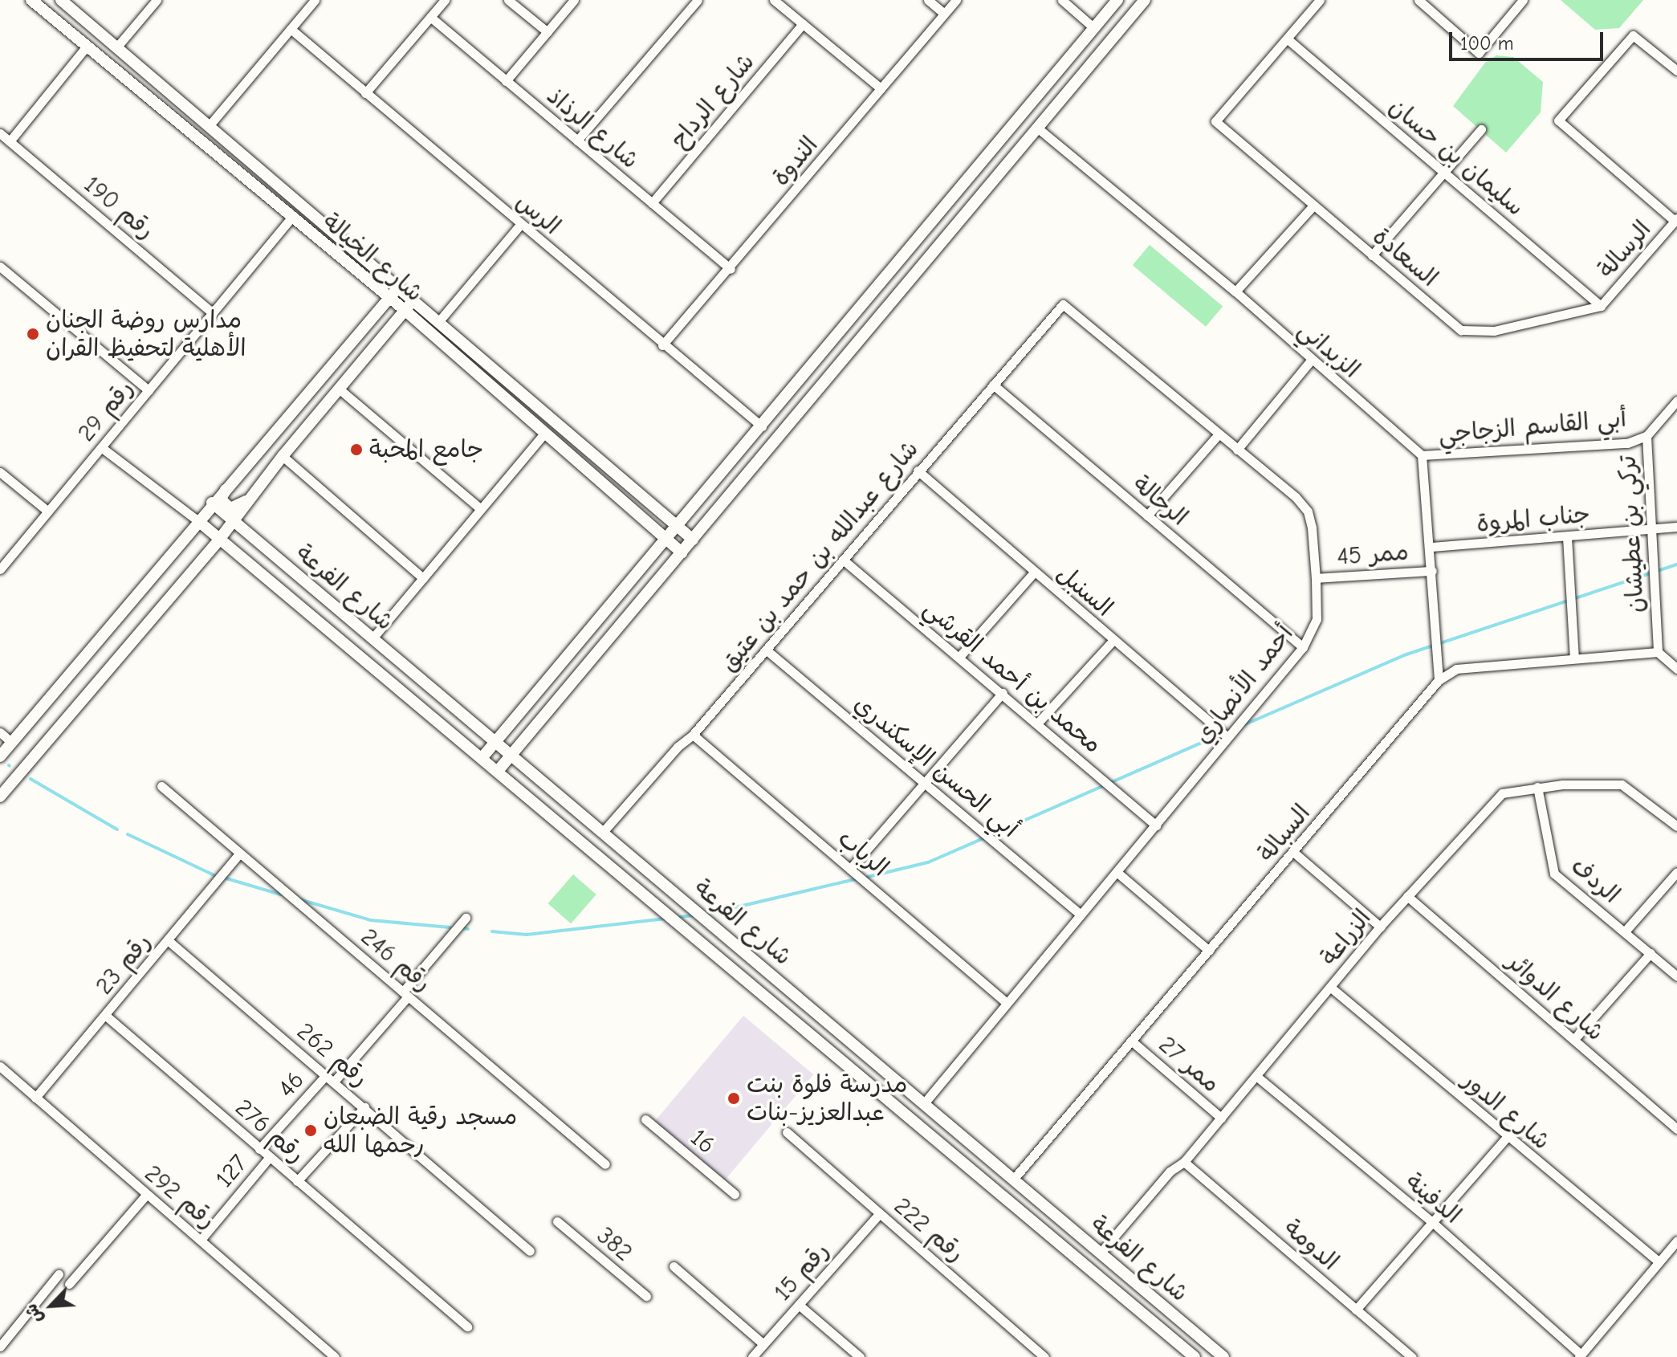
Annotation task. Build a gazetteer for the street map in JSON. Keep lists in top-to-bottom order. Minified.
{"streets":{"street":["شارع الرداح","شارع الرذاذ","سليمان بن حسان","الندوة","رقم 190","الرس","الرسالة","شارع الخيالة","السعادة","الزبداني","رقم 29","أبي القاسم الزجاجي","الرحالة","جناب المروة","تركي بن عطيشان","ممر 45","شارع عبدالله بن حمد بن عتيق","شارع الفرعة","السنبل","محمد بن أحمد القرشي","أحمد الأنصاري","أبي الحسن الإسكندري","السبالة","الرباب","الردف","الزراعة","رقم 246","رقم 23","شارع الدوائر","رقم 262","ممر 27","46","شارع الدور","رقم 276","16","127","رقم 292","الدفينة","رقم 222","382","الدومة","رقم 15"]},"crossings":[["شارع الرداح","شارع الرذاذ"],["شارع الرذاذ","الندوة"],["سليمان بن حسان","الرسالة"],["سليمان بن حسان","السعادة"],["الندوة","الرس"],["رقم 190","رقم 29"],["الرسالة","السعادة"],["شارع الخيالة","رقم 29"],["الزبداني","أبي القاسم الزجاجي"],["أبي القاسم الزجاجي","تركي بن عطيشان"],["الرحالة","شارع عبدالله بن حمد بن عتيق"],["الرحالة","أحمد الأنصاري"],["جناب المروة","تركي بن عطيشان"],["تركي بن عطيشان","السبالة"],["ممر 45","أحمد الأنصاري"],["شارع عبدالله بن حمد بن عتيق","شارع الفرعة"],["شارع عبدالله بن حمد بن عتيق","السنبل"],["شارع عبدالله بن حمد بن عتيق","محمد بن أحمد القرشي"],["شارع عبدالله بن حمد بن عتيق","أحمد الأنصاري"],["شارع عبدالله بن حمد بن عتيق","أبي الحسن الإسكندري"],["شارع عبدالله بن حمد بن عتيق","الرباب"],["شارع الفرعة","أحمد الأنصاري"],["شارع الفرعة","السبالة"],["شارع الفرعة","الزراعة"],["السنبل","أحمد الأنصاري"],["محمد بن أحمد القرشي","أحمد الأنصاري"],["أحمد الأنصاري","أبي الحسن الإسكندري"],["أحمد الأنصاري","الرباب"],["السبالة","ممر 27"],["الردف","الزراعة"],["الزراعة","شارع الدوائر"],["الزراعة","ممر 27"],["الزراعة","شارع الدور"],["الزراعة","الدفينة"],["الزراعة","الدومة"],["رقم 246","رقم 23"],["رقم 246","46"],["رقم 23","رقم 262"],["رقم 23","رقم 276"],["رقم 23","رقم 292"],["رقم 262","46"],["46","رقم 276"],["رقم 276","127"],["127","رقم 292"],["رقم 222","رقم 15"]],"places":["مدارس روضة الجنان الأهلية لتحفيظ القران","جامع المحبة","مدرسة فلوة بنت عبدالعزيز-بنات","مسجد رقية الضبعان رحمها الله"],"scale_bar":"100 m","north":"bottom left"}
